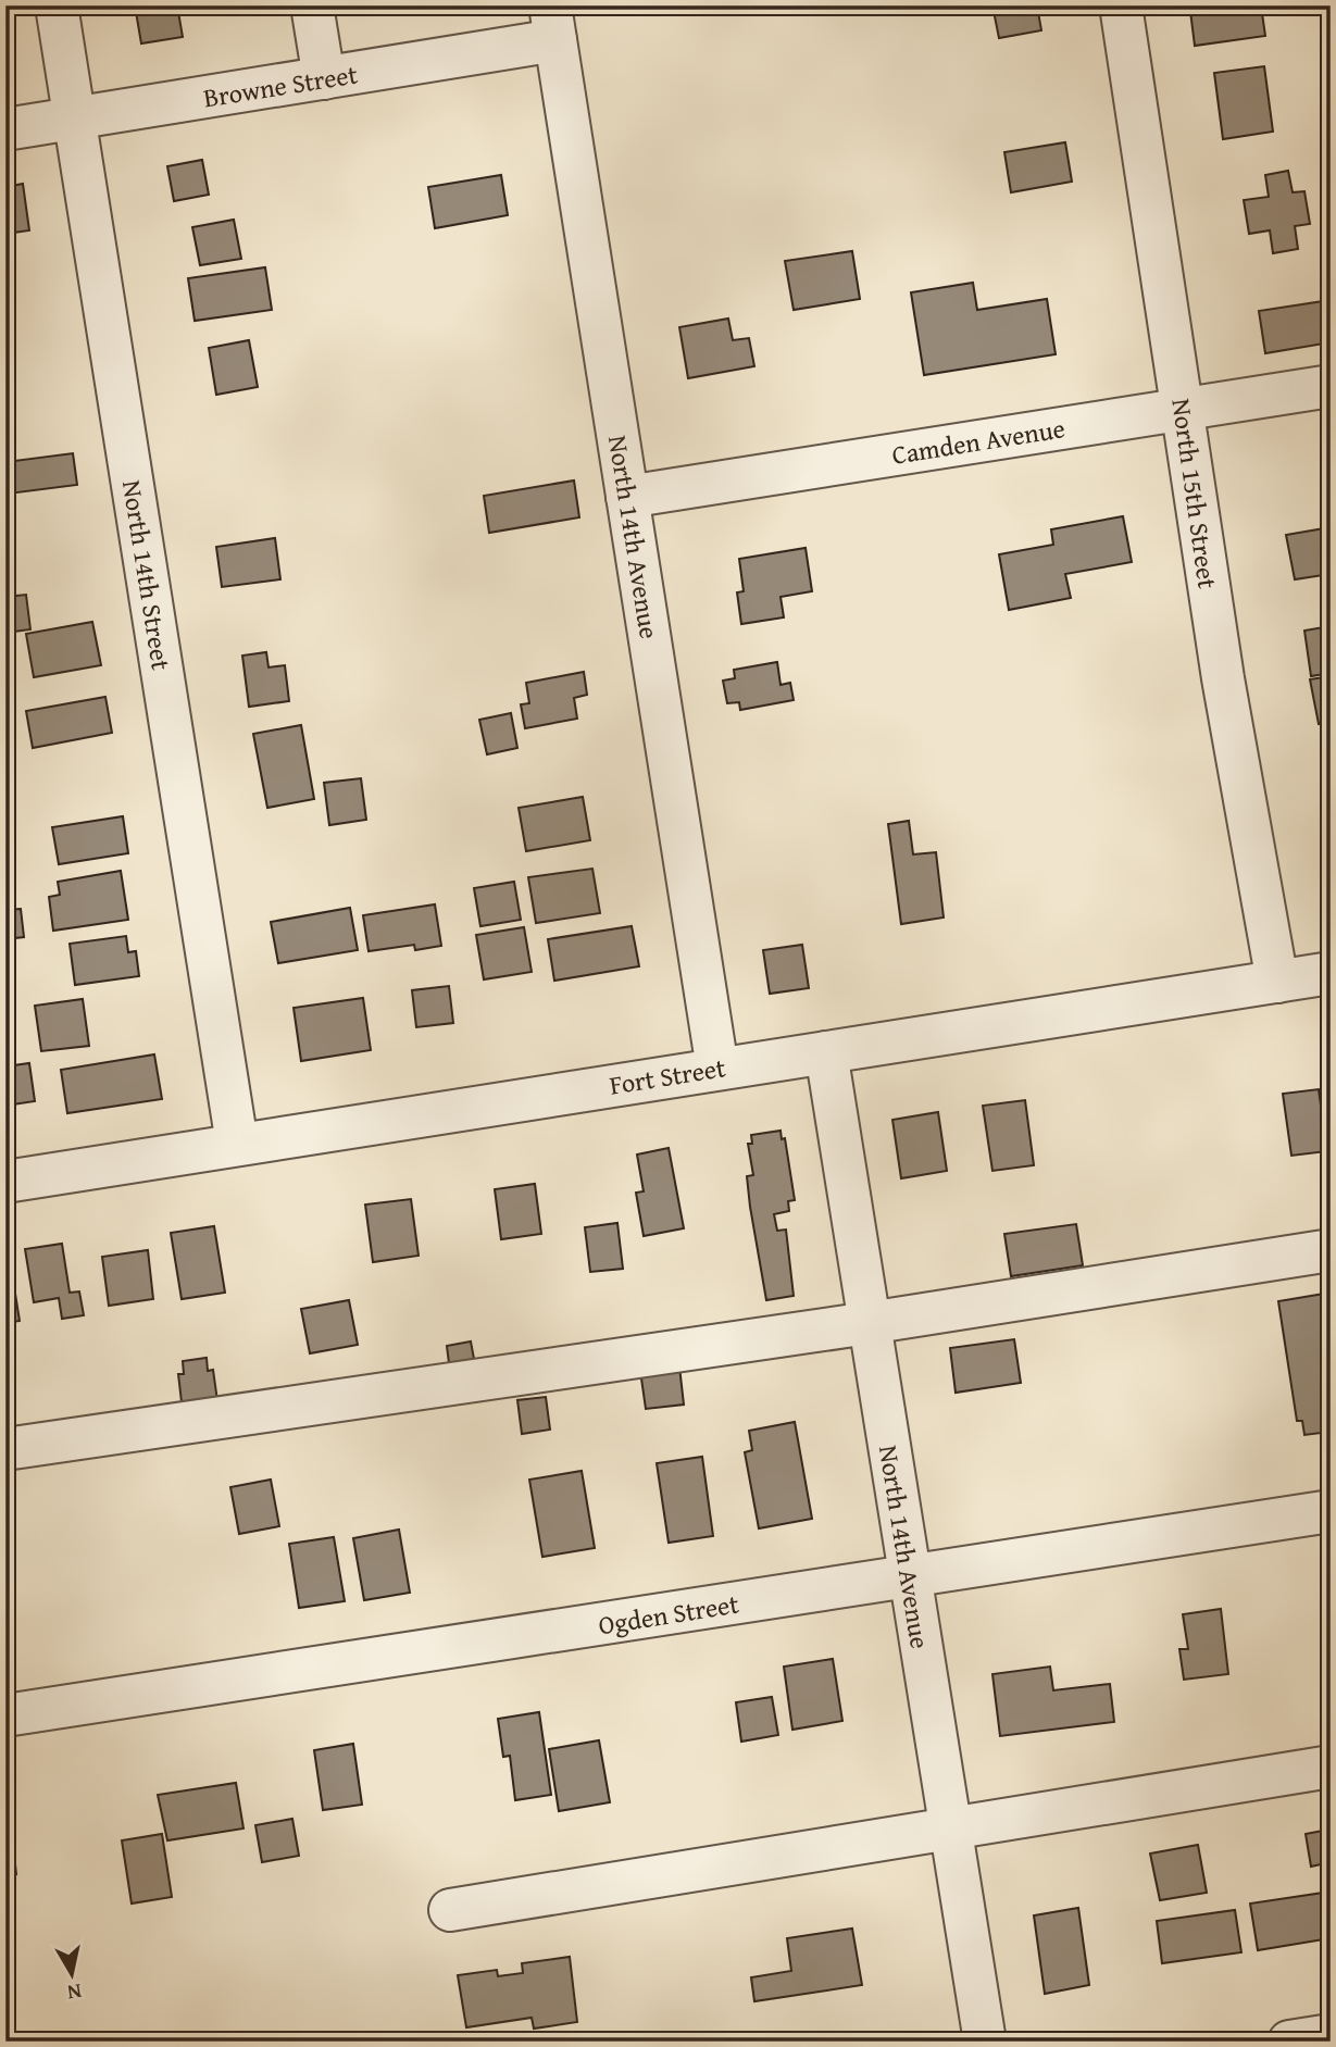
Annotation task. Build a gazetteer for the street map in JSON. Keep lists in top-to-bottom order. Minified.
{"streets":{"street":["Browne Street","Camden Avenue","North 15th Street","North 14th Avenue","North 14th Street","Fort Street","Ogden Street"]},"crossings":[["Browne Street","North 14th Avenue"],["Browne Street","North 14th Street"],["Camden Avenue","North 15th Street"],["Camden Avenue","North 14th Avenue"],["North 15th Street","Fort Street"],["North 14th Avenue","Fort Street"],["North 14th Avenue","Ogden Street"],["North 14th Street","Fort Street"]],"north":"bottom"}
